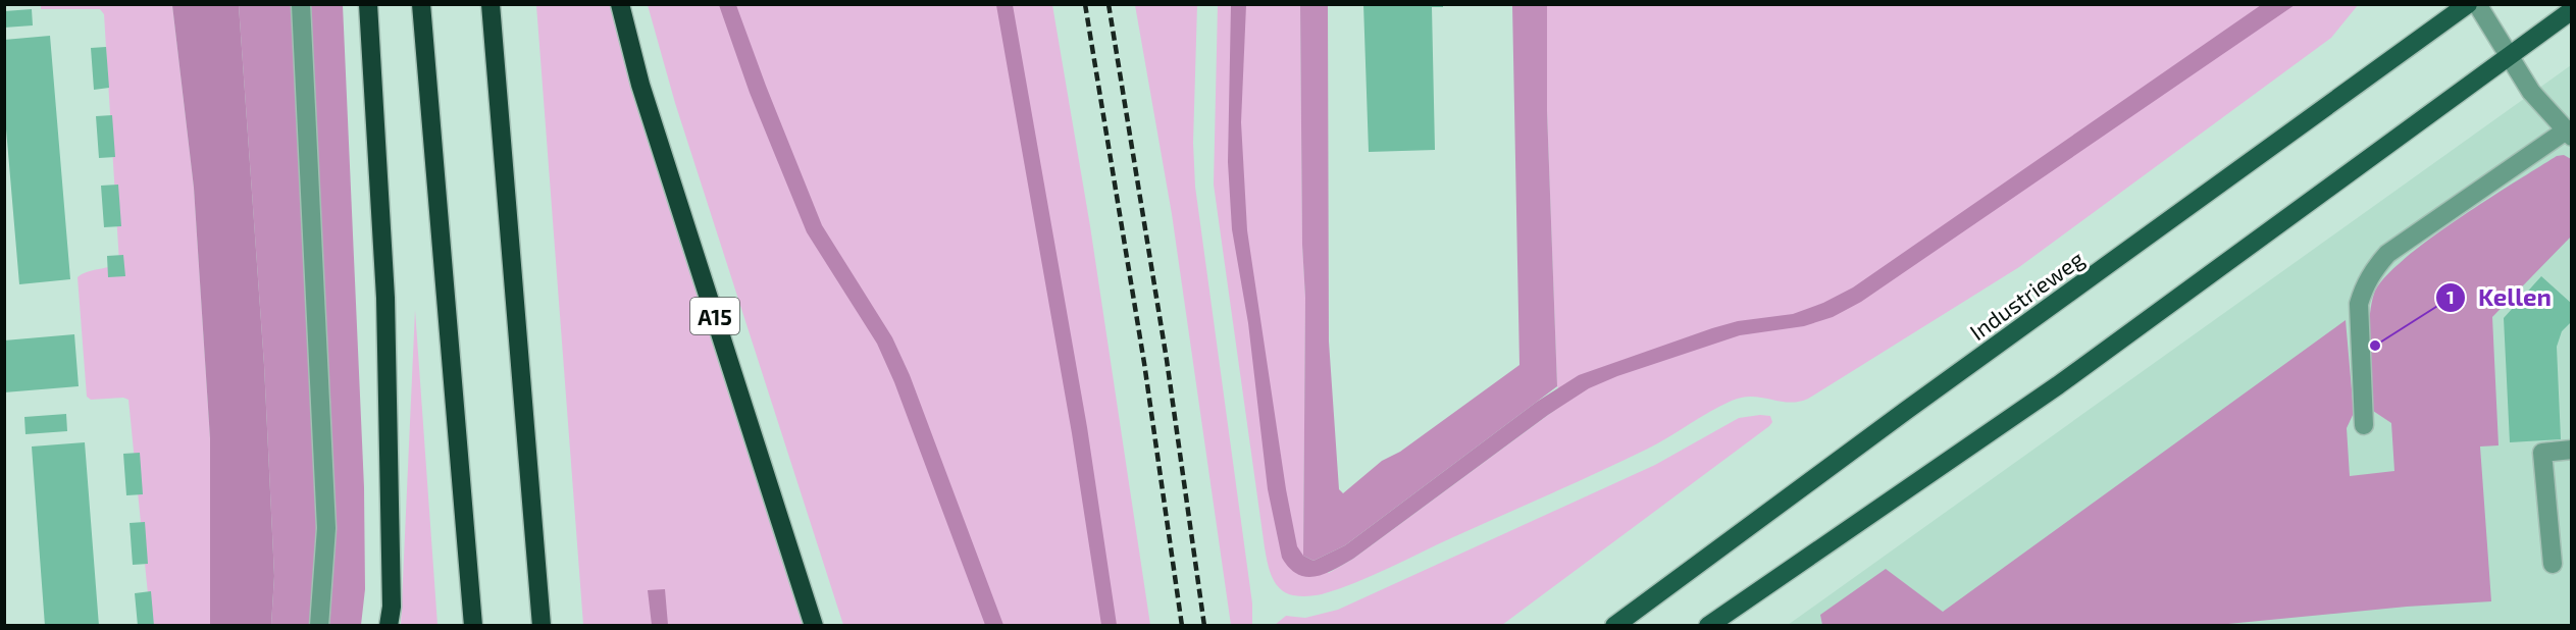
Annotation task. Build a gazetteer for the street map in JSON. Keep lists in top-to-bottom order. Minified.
{"streets":{"highway":["A15"],"main road":["Industrieweg"]},"places":["Kellen"]}
